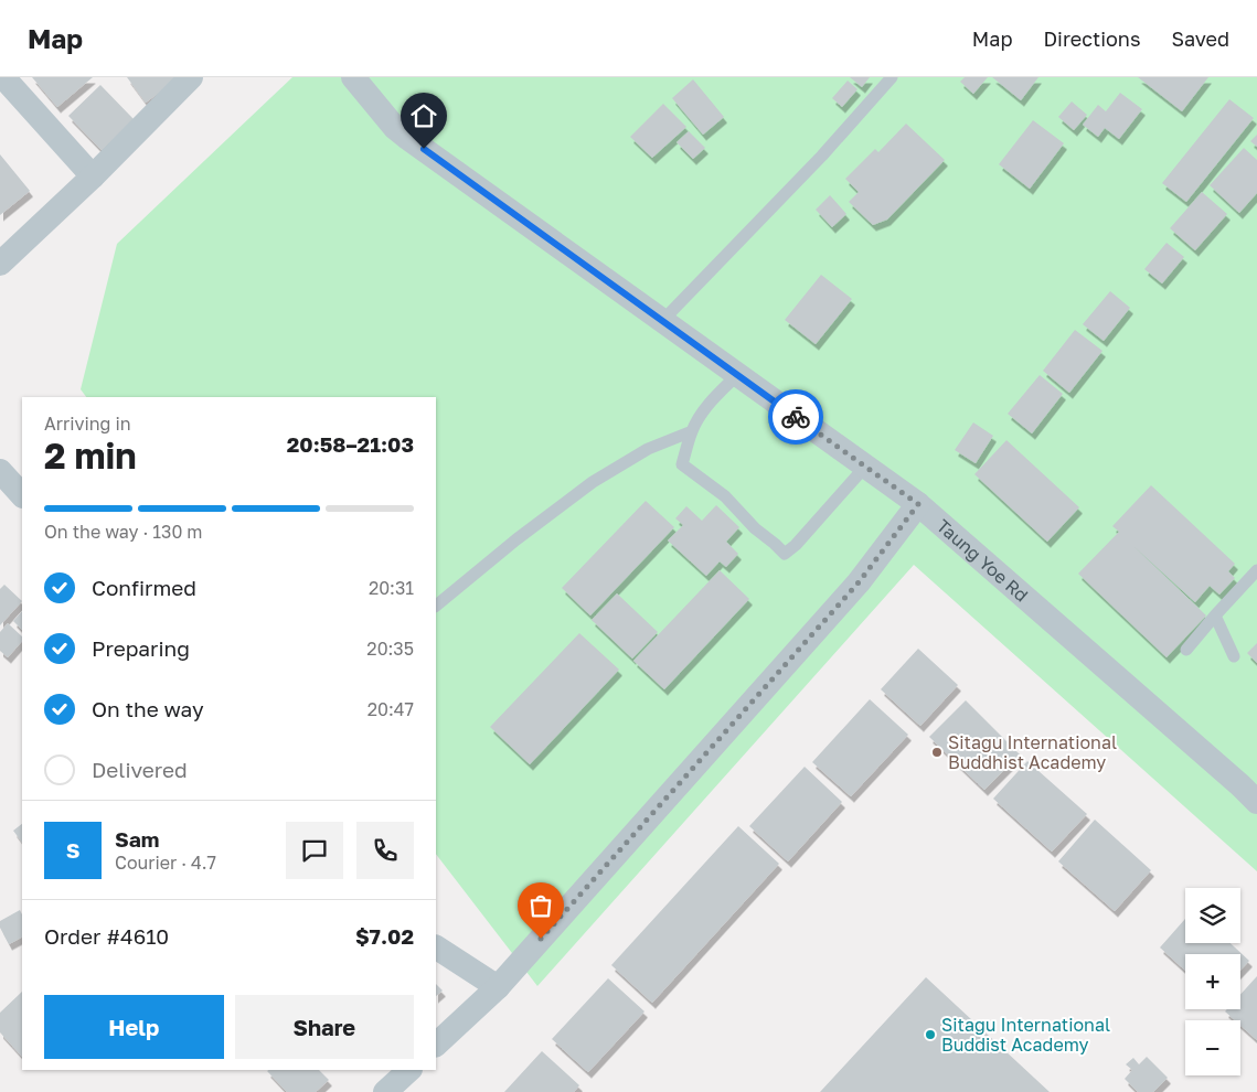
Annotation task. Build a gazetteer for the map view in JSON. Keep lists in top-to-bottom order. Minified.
{"streets":{"street":["Taung Yoe Rd"]},"places":["Sitagu International Buddhist Academy","Sitagu International Buddist Academy"],"page":{"header":"Map","nav":["Map","Directions","Saved"],"heading":["2 min","Arriving in","20:58–21:03"],"panel":["Sam","Courier · 4.7","Order #4610","$7.02"],"bar":"On the way · 130 m","list":[["Confirmed","20:31"],["Preparing","20:35"],["On the way","20:47"],"Delivered"],"round":"S","map_buttons":["+","−"],"buttons":["Help","Share"]}}
